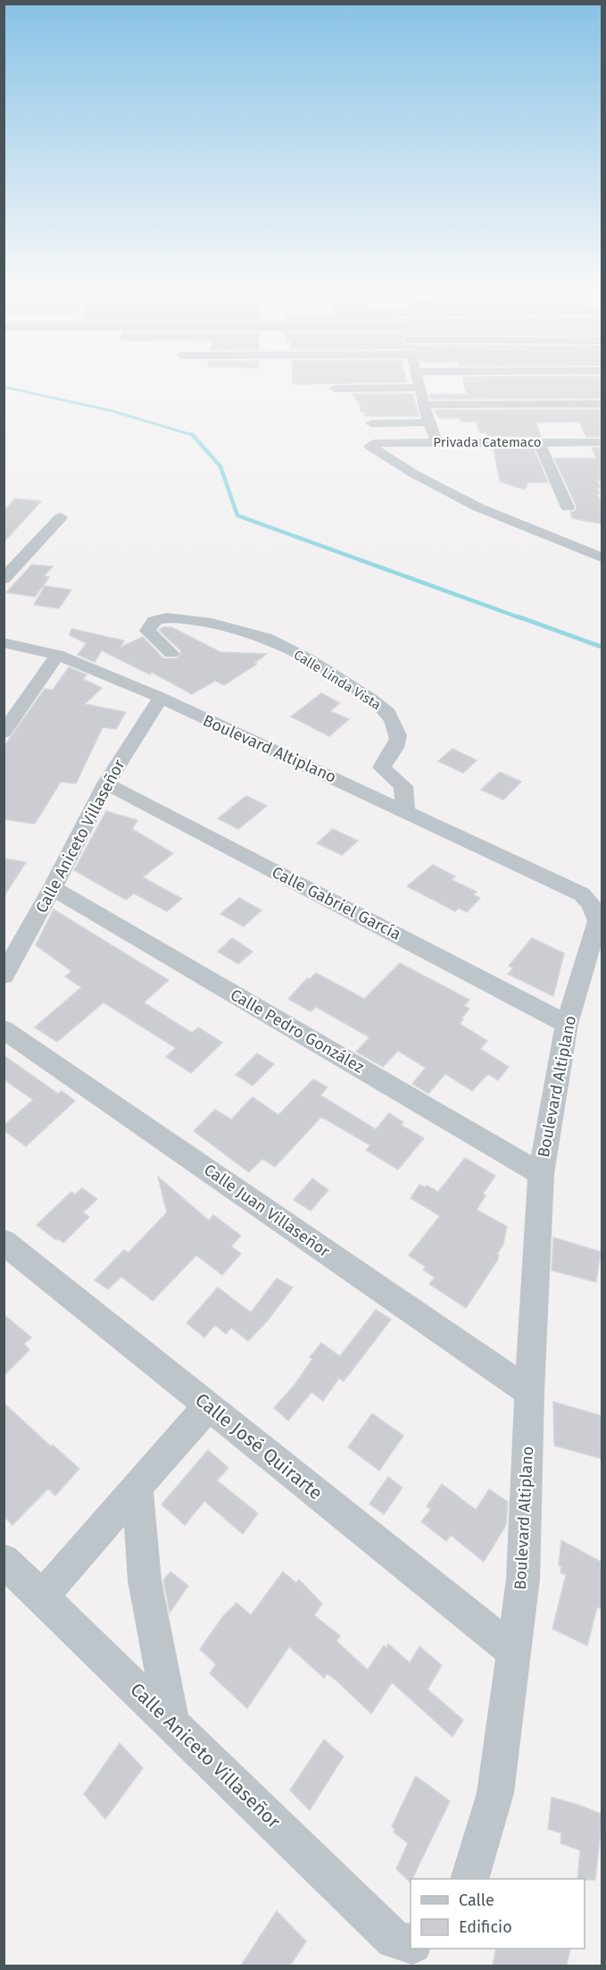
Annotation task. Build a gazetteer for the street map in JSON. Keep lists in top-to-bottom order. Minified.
{"streets":{"street":["Privada Catemaco","Calle Linda Vista","Boulevard Altiplano","Calle Aniceto Villaseñor","Calle Gabriel García","Calle Pedro González","Calle Juan Villaseñor","Calle José Quirarte"]},"crossings":[["Calle Linda Vista","Boulevard Altiplano"],["Boulevard Altiplano","Calle Aniceto Villaseñor"],["Boulevard Altiplano","Calle Gabriel García"],["Boulevard Altiplano","Calle Pedro González"],["Boulevard Altiplano","Calle Juan Villaseñor"],["Boulevard Altiplano","Calle José Quirarte"],["Calle Aniceto Villaseñor","Calle Gabriel García"],["Calle Aniceto Villaseñor","Calle Pedro González"]],"legend":["Calle","Edificio"]}
